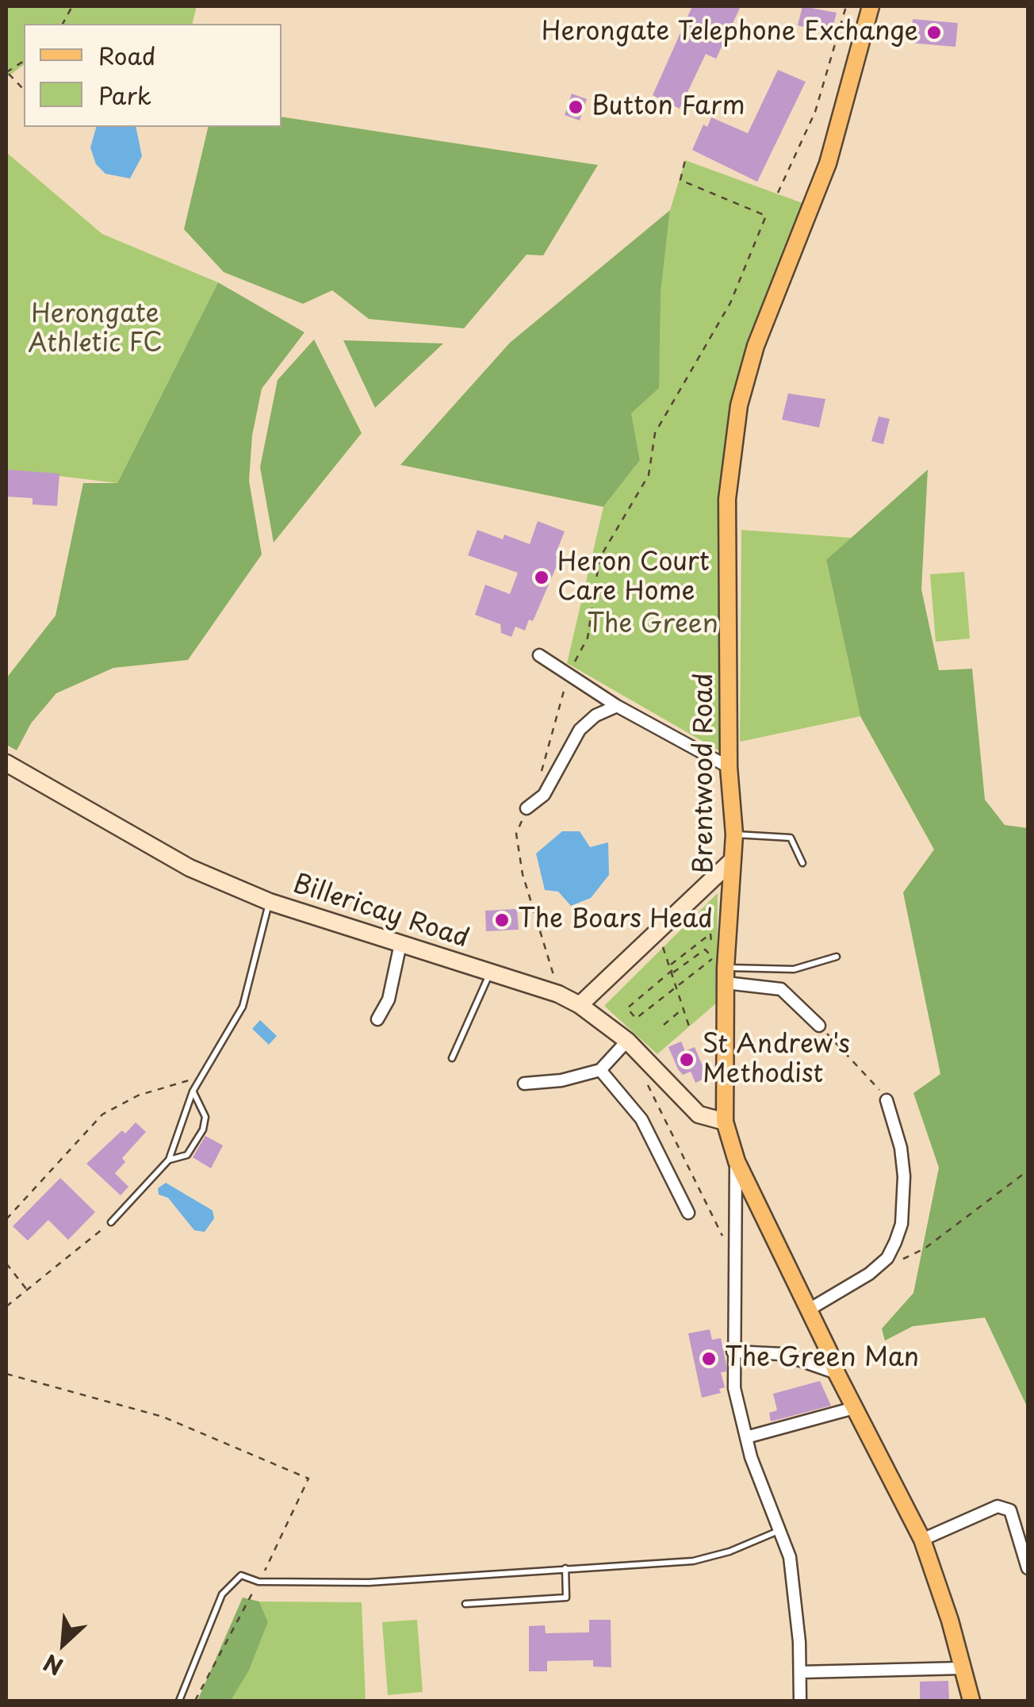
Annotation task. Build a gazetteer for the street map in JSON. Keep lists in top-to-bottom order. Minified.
{"streets":{"main road":["Brentwood Road"],"street":["Billericay Road"]},"crossings":[["Brentwood Road","Billericay Road"]],"parks":["Herongate Athletic FC","The Green"],"places":["Herongate Telephone Exchange","Button Farm","Heron Court Care Home","The Boars Head","St Andrew's Methodist","The Green Man"],"legend":["Road","Park"],"north":"bottom left"}
